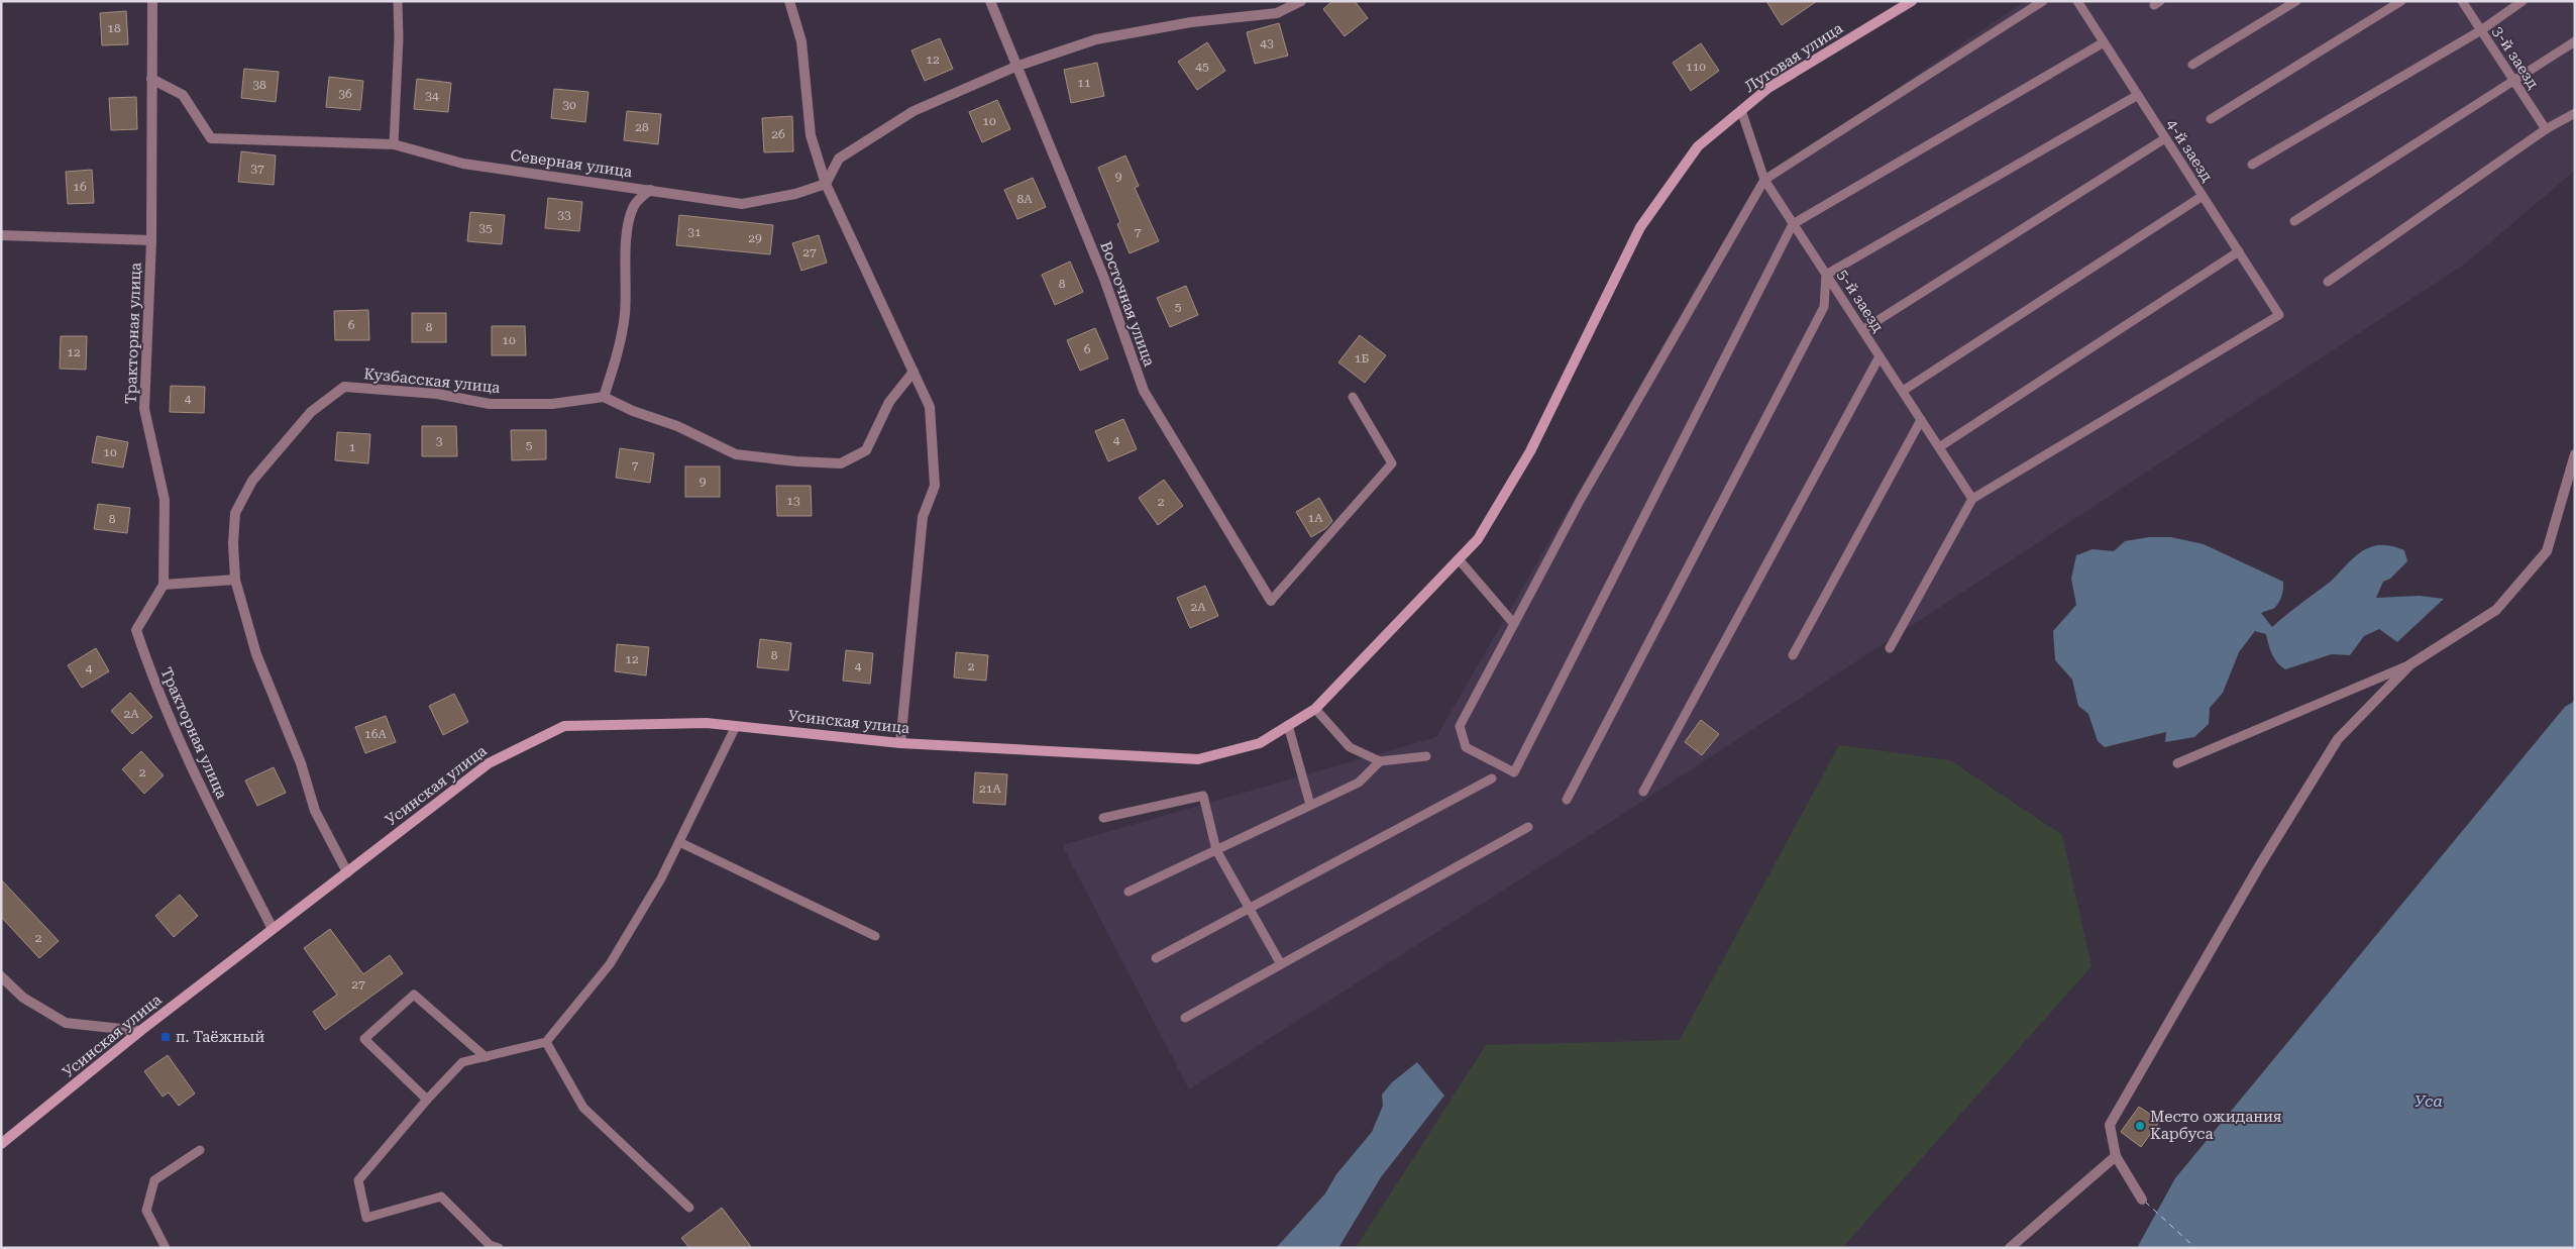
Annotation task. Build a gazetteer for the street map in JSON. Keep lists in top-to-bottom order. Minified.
{"streets":{"street":["Луговая улица","Северная улица","Восточная улица","Тракторная улица","Кузбасская улица","Усинская улица"],"lane":["3-й заезд","4-й заезд","5-й заезд"]},"crossings":[["Луговая улица","5-й заезд"],["Луговая улица","Усинская улица"],["4-й заезд","5-й заезд"],["Северная улица","Тракторная улица"],["Тракторная улица","Усинская улица"],["Кузбасская улица","Усинская улица"]],"water":["Уса"],"places":{"transit":["п. Таёжный"],"other":["Место ожидания Карбуса"]},"house_numbers":["18","43","12","45","110","11","38","36","34","30","10","28","26","37","9","16","8А","33","35","31","7","29","27","8","5","6","8","10","6","12","1Б","4","4","3","5","1","10","7","9","13","2","1А","8","2А","8","12","4","2","4","2А","16А","2","21А","2","27"]}
